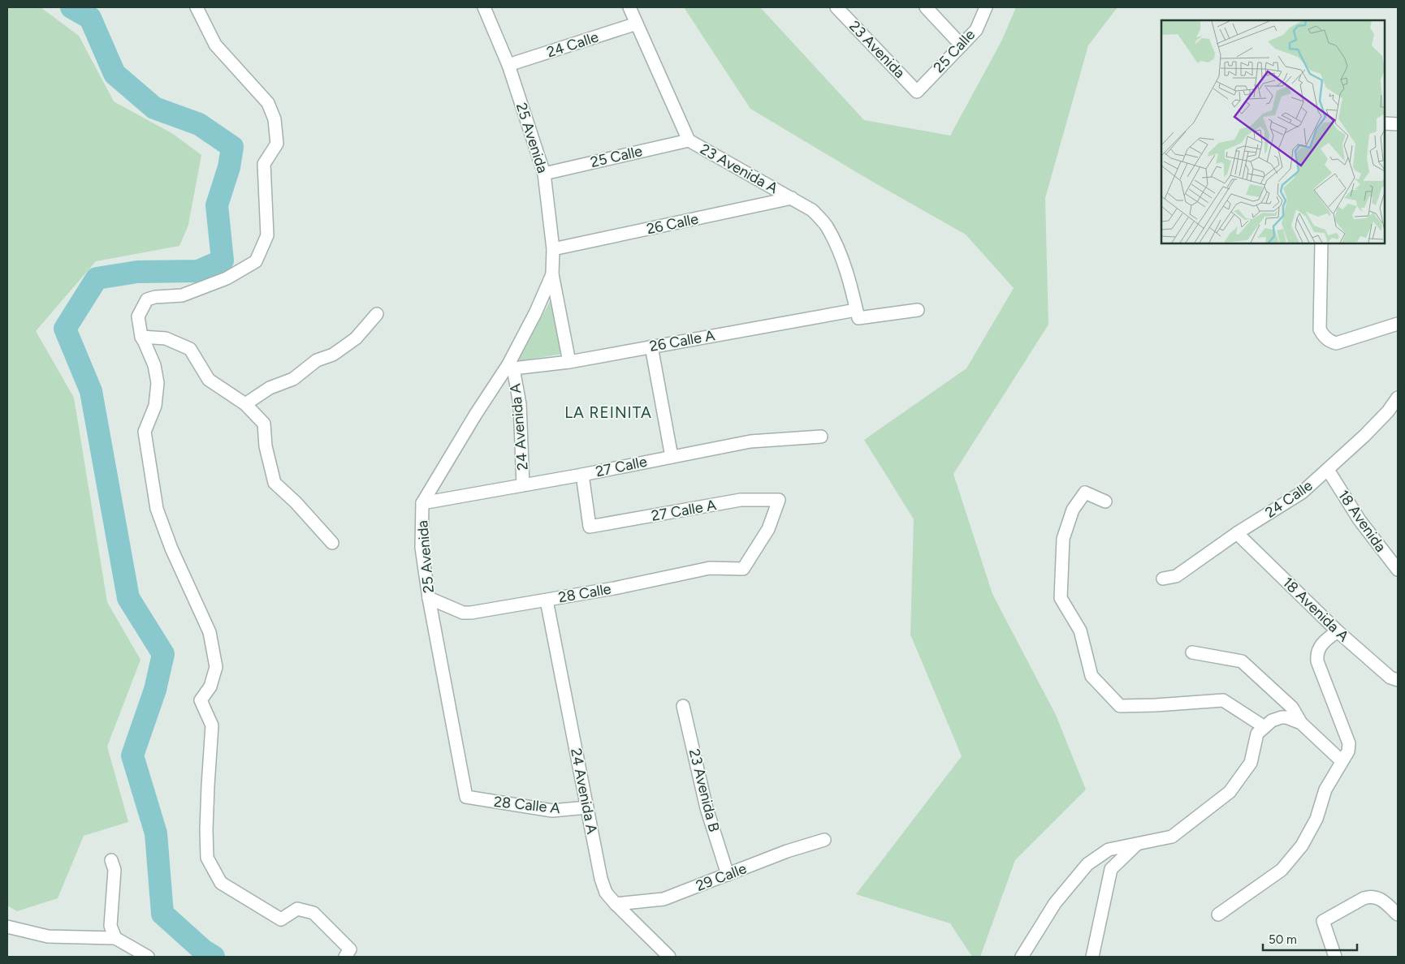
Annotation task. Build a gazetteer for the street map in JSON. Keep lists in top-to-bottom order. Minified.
{"streets":{"street":["24 Calle","23 Avenida","25 Calle","25 Avenida","23 Avenida A","26 Calle","26 Calle A","24 Avenida A","27 Calle","27 Calle A","18 Avenida","28 Calle","18 Avenida A","23 Avenida B","28 Calle A","29 Calle"]},"crossings":[["24 Calle","25 Avenida"],["24 Calle","23 Avenida A"],["24 Calle","18 Avenida"],["24 Calle","18 Avenida A"],["23 Avenida","25 Calle"],["25 Calle","25 Avenida"],["25 Calle","23 Avenida A"],["25 Avenida","26 Calle"],["25 Avenida","26 Calle A"],["25 Avenida","24 Avenida A"],["25 Avenida","27 Calle"],["25 Avenida","28 Calle"],["25 Avenida","28 Calle A"],["23 Avenida A","26 Calle"],["23 Avenida A","26 Calle A"],["26 Calle A","24 Avenida A"],["24 Avenida A","27 Calle"],["24 Avenida A","28 Calle"],["24 Avenida A","28 Calle A"],["24 Avenida A","29 Calle"],["27 Calle","27 Calle A"],["27 Calle A","28 Calle"],["23 Avenida B","29 Calle"]],"districts":["LA REINITA"],"scale_bar":"50 m"}
